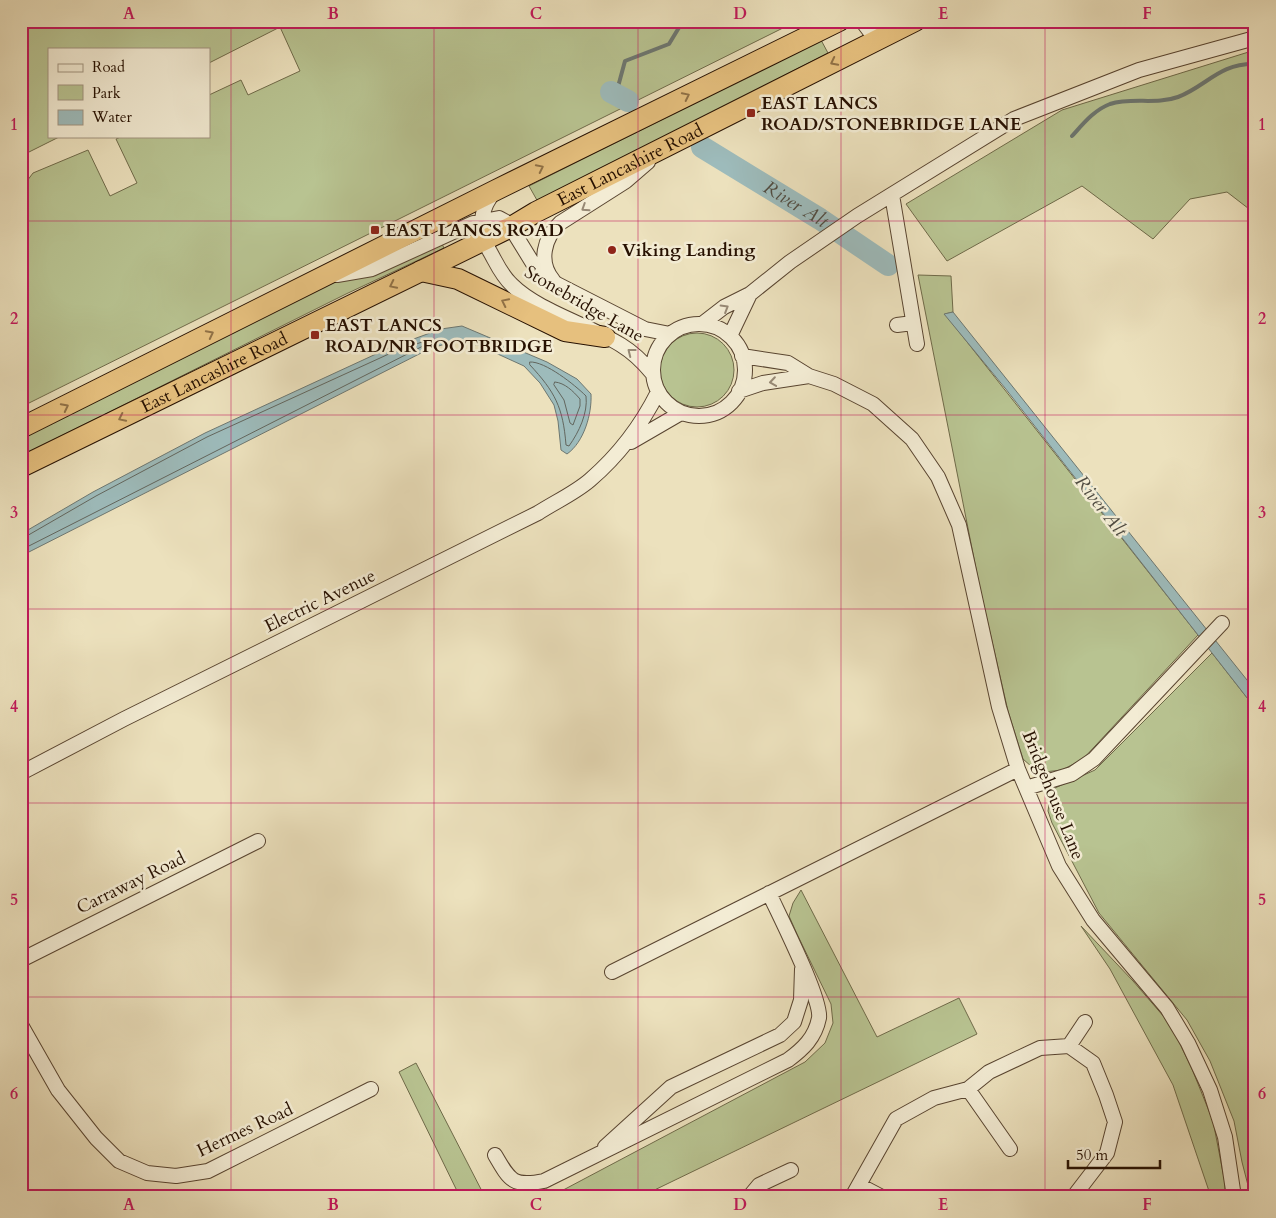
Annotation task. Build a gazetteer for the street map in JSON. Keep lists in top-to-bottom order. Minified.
{"streets":{"highway":["East Lancashire Road"],"street":["Stonebridge Lane","Electric Avenue","Bridgehouse Lane","Carraway Road","Hermes Road"]},"crossings":[["East Lancashire Road","Stonebridge Lane"],["Stonebridge Lane","Electric Avenue"],["Stonebridge Lane","Bridgehouse Lane"],["Electric Avenue","Bridgehouse Lane"]],"water":["River Alt"],"places":{"transit":["EAST LANCS ROAD/STONEBRIDGE LANE","EAST LANCS ROAD","EAST LANCS ROAD/NR FOOTBRIDGE"],"other":["Viking Landing"]},"legend":["Road","Park","Water"],"scale_bar":"50 m","grid":{"columns":["A","B","C","D","E","F"],"rows":["1","2","3","4","5","6"]}}
